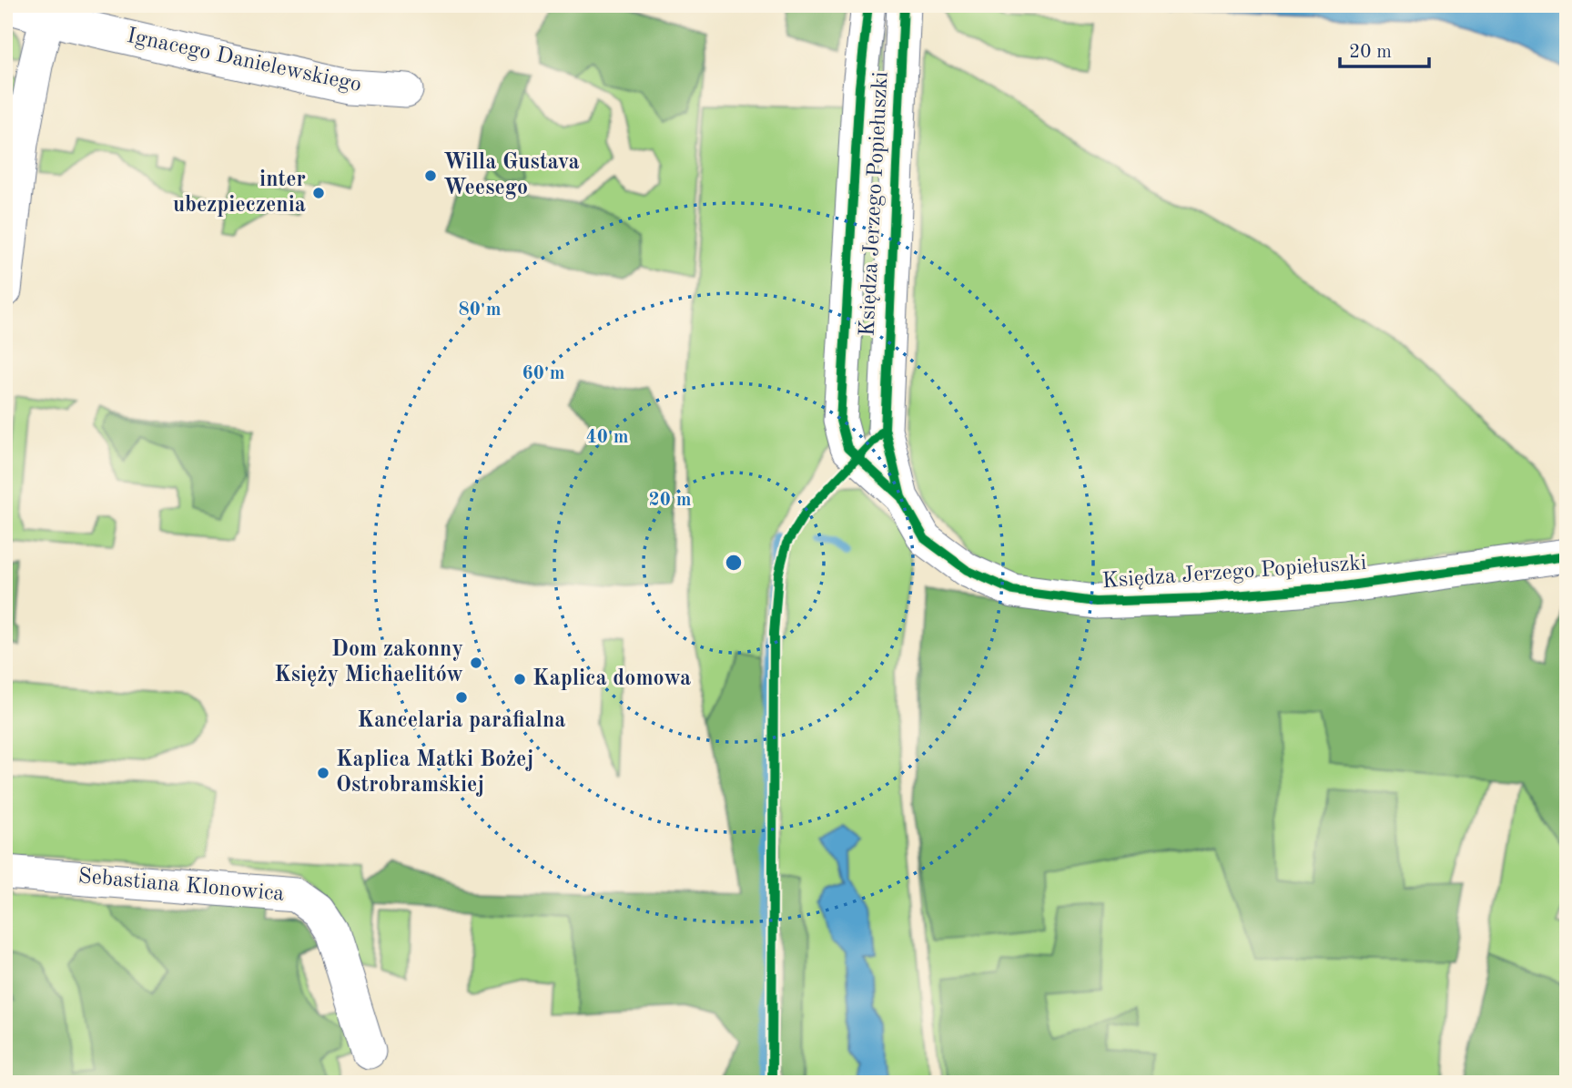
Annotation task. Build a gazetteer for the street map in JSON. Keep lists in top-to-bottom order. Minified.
{"streets":{"street":["Ignacego Danielewskiego","Księdza Jerzego Popiełuszki","Sebastiana Klonowica"]},"places":["Willa Gustava Weesego","inter ubezpieczenia","Dom zakonny Księży Michaelitów","Kaplica domowa","Kancelaria parafialna","Kaplica Matki Bożej Ostrobramskiej"],"scale_bar":"20 m","rings":["80 m","60 m","40 m","20 m"]}
